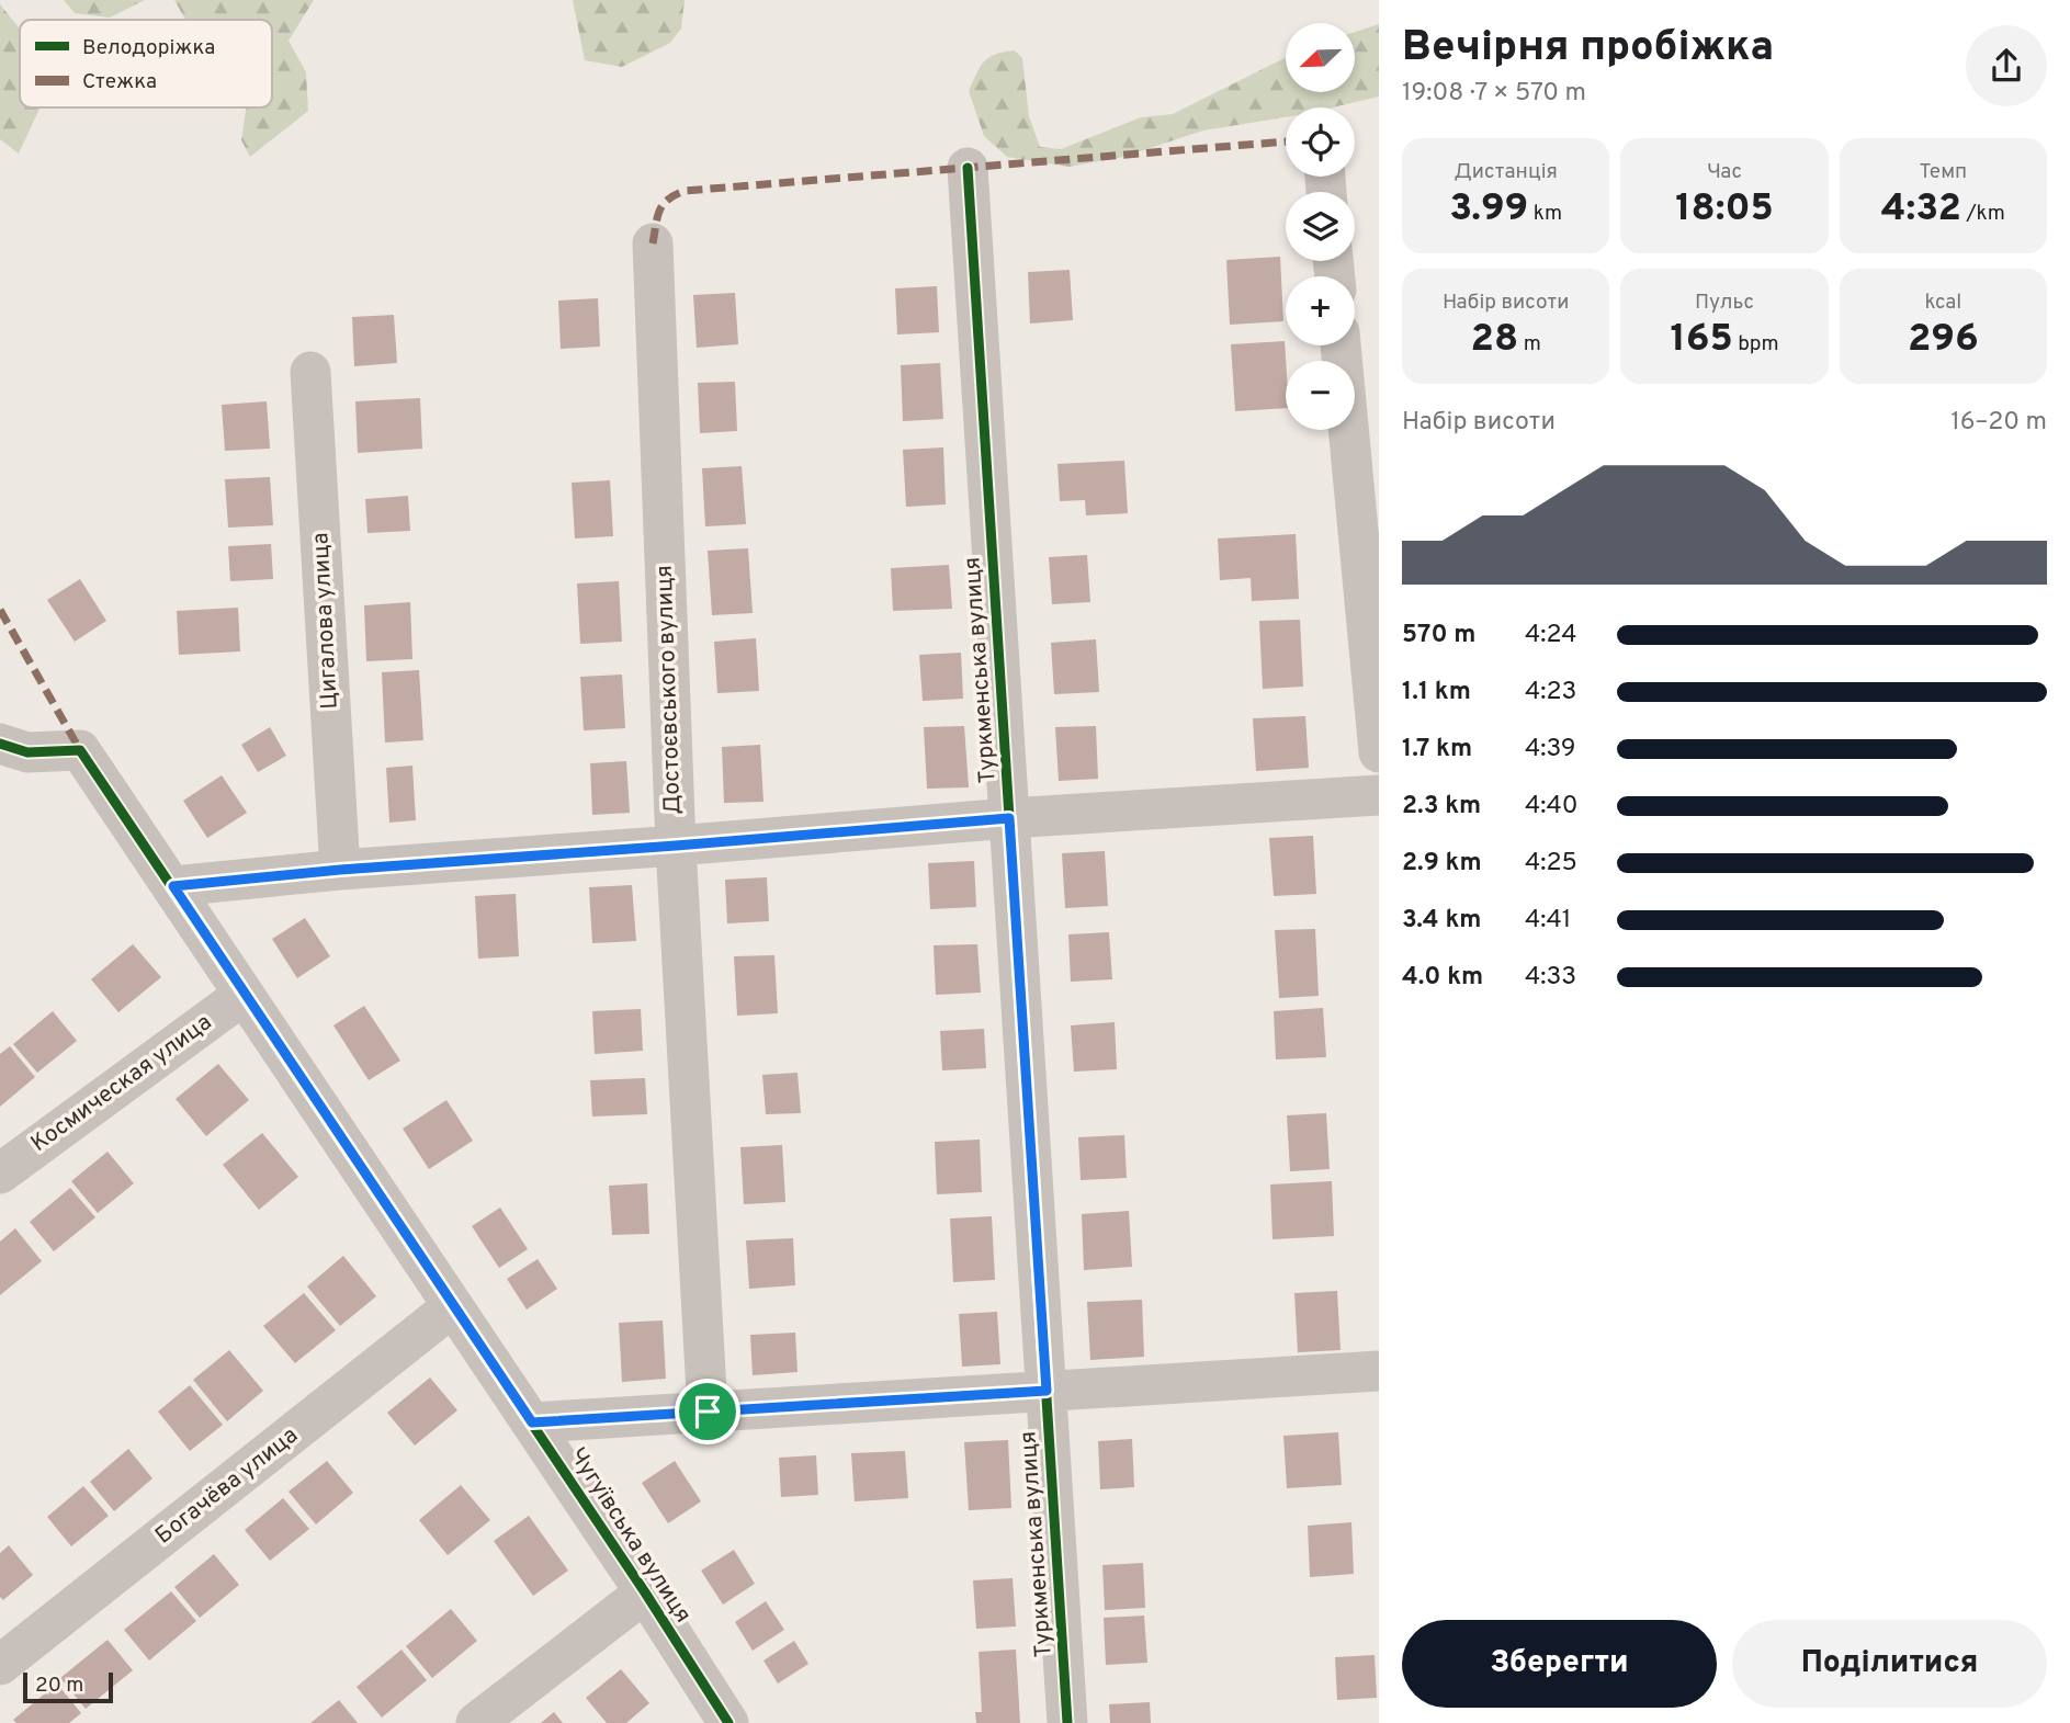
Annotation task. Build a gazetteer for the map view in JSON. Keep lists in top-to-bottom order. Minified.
{"streets":{"street":["Цигалова улица","Туркменська вулиця","Достоєвського вулиця","Космическая улица","Богачёва улица","Чугуївська вулиця"]},"crossings":[["Космическая улица","Чугуївська вулиця"],["Богачёва улица","Чугуївська вулиця"]],"legend":["Велодоріжка","Стежка"],"scale_bar":"20 m","north":"bottom left","page":{"heading":["Вечірня пробіжка","19:08 · 7 × 570 m"],"map_buttons":["+","−"],"stats":[["Дистанція","3.99 km"],["Час","18:05"],["Темп","4:32 /km"],["Набір висоти","28 m"],["Пульс","165 bpm"],["kcal","296"]],"chart":["Набір висоти","16–20 m"],"list":[{"name":"570 m","note":"4:24"},{"name":"1.1 km","note":"4:23"},{"name":"1.7 km","note":"4:39"},{"name":"2.3 km","note":"4:40"},{"name":"2.9 km","note":"4:25"},{"name":"3.4 km","note":"4:41"},{"name":"4.0 km","note":"4:33"}],"buttons":["Зберегти","Поділитися"],"scale":"20 m"}}
